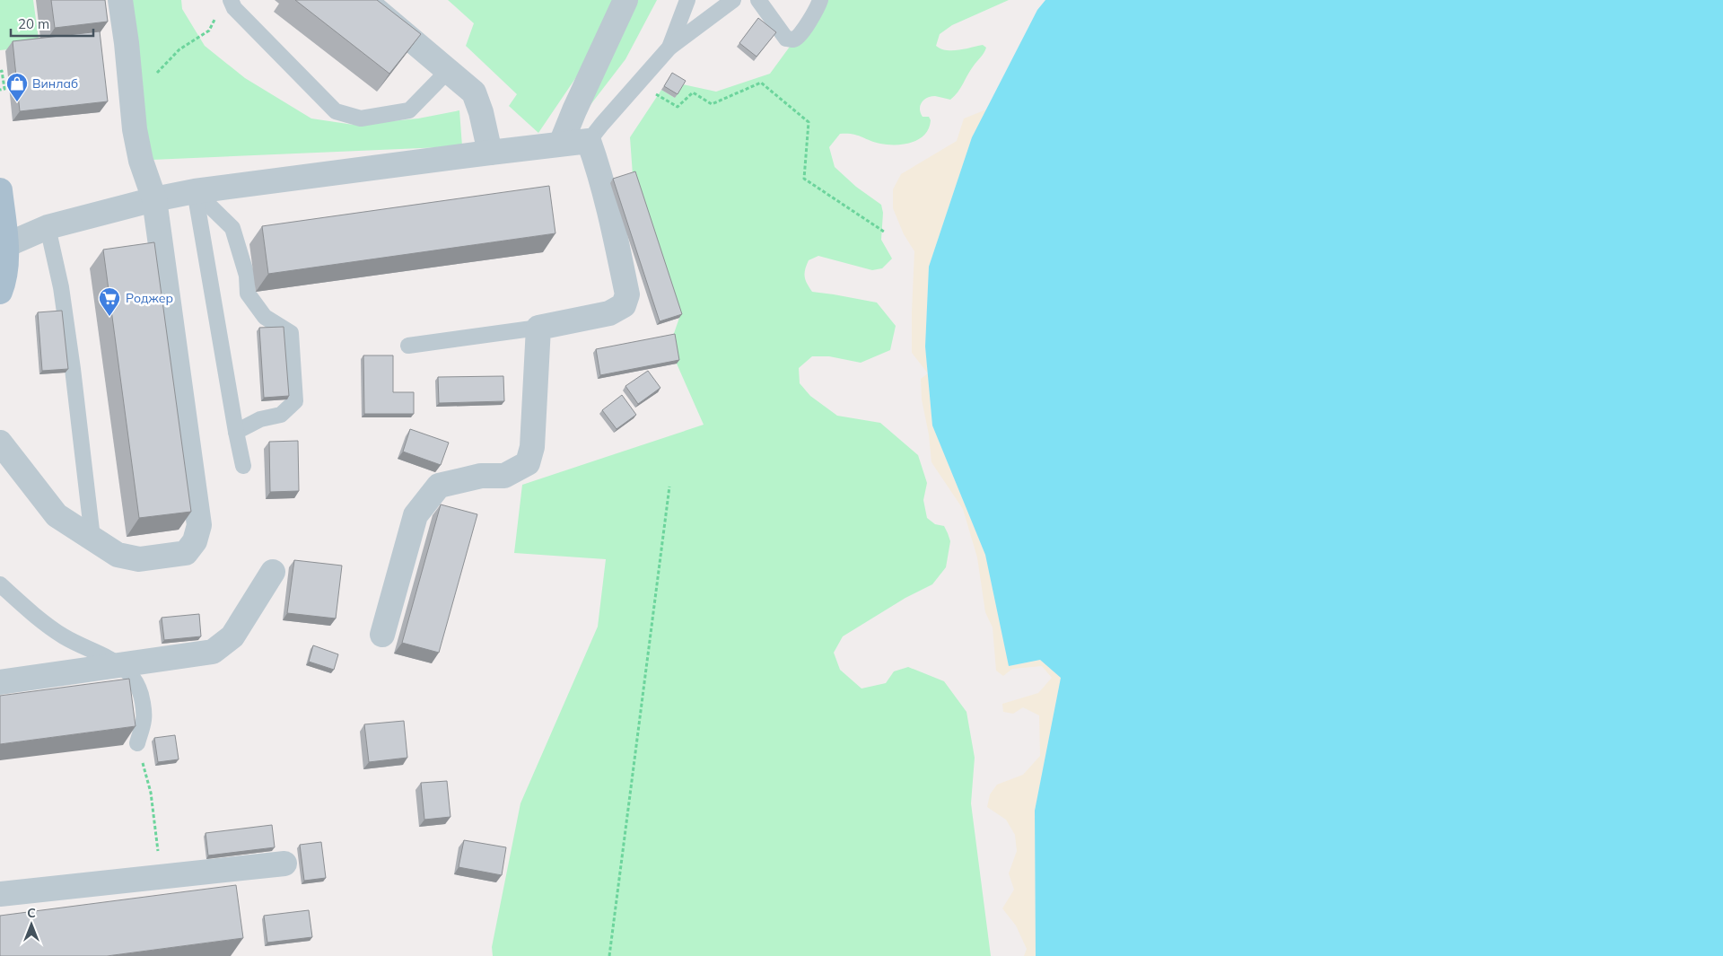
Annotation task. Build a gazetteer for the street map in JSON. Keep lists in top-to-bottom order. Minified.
{"places":{"shop":["Винлаб"],"supermarket":["Роджер"]},"scale_bar":"20 m","north":"top"}
